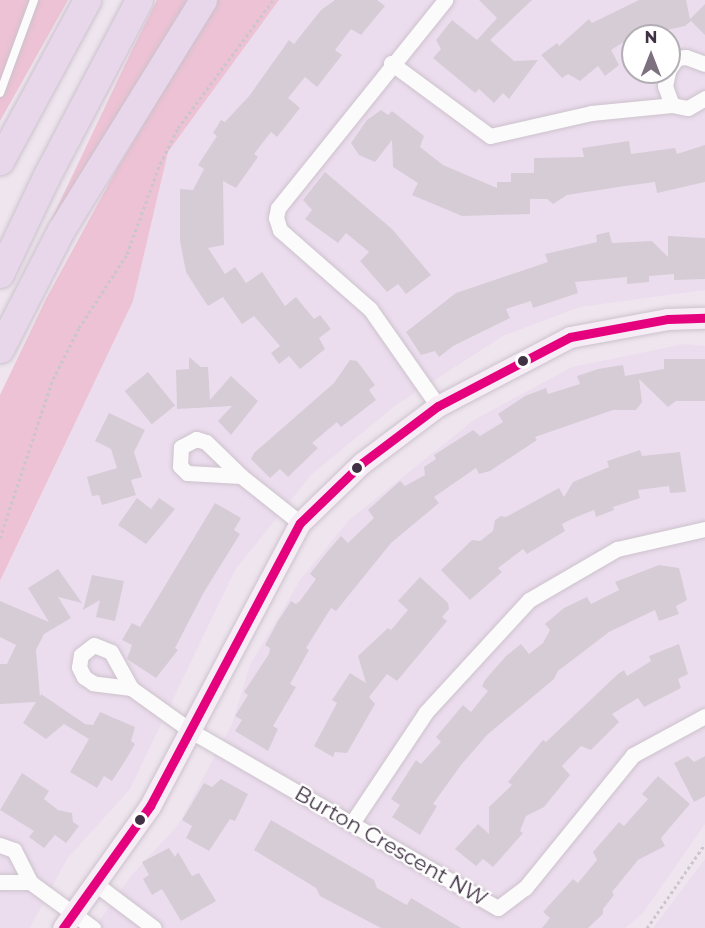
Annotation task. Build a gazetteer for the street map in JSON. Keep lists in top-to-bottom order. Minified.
{"streets":{"street":["Burton Crescent NW"]},"north":"top"}
